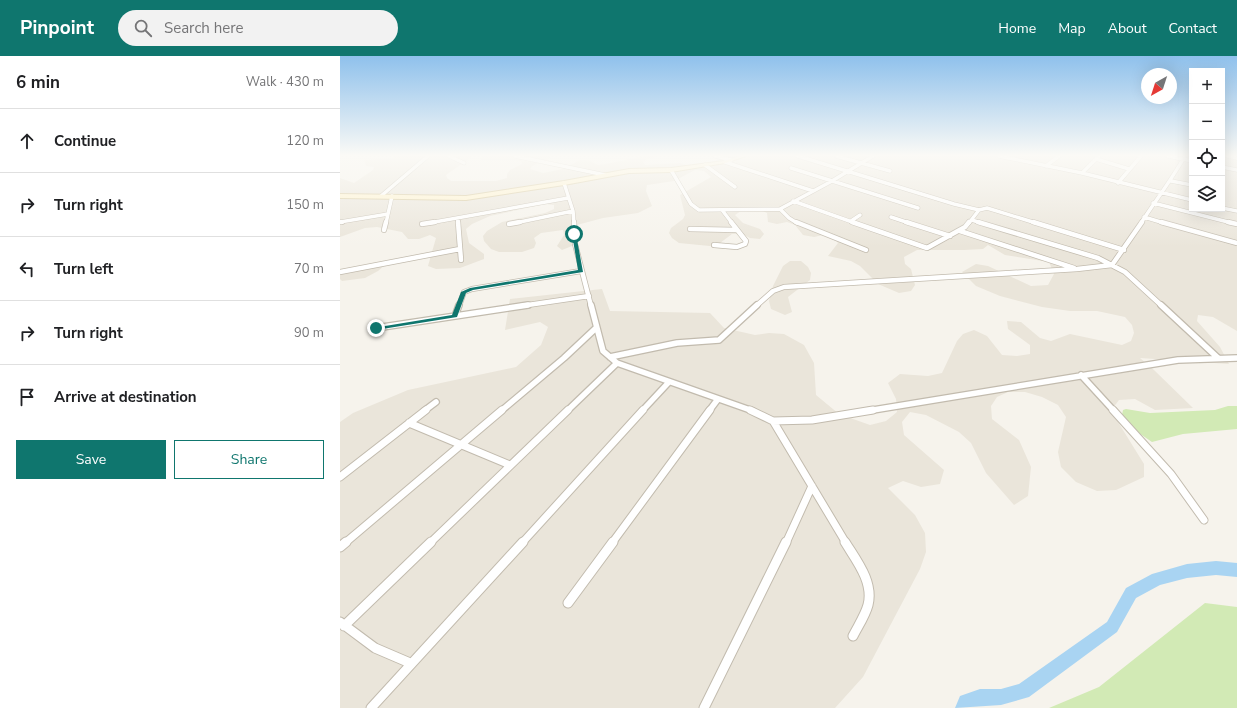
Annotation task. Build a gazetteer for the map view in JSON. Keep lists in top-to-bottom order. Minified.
{"north":"bottom left","page":{"header":"Pinpoint","search":"Search here","nav":["Home","Map","About","Contact"],"heading":["6 min","Walk · 430 m"],"map_buttons":["+","−"],"list":[["Continue","120 m"],["Turn right","150 m"],["Turn left","70 m"],["Turn right","90 m"],"Arrive at destination"],"buttons":["Save","Share"]}}
